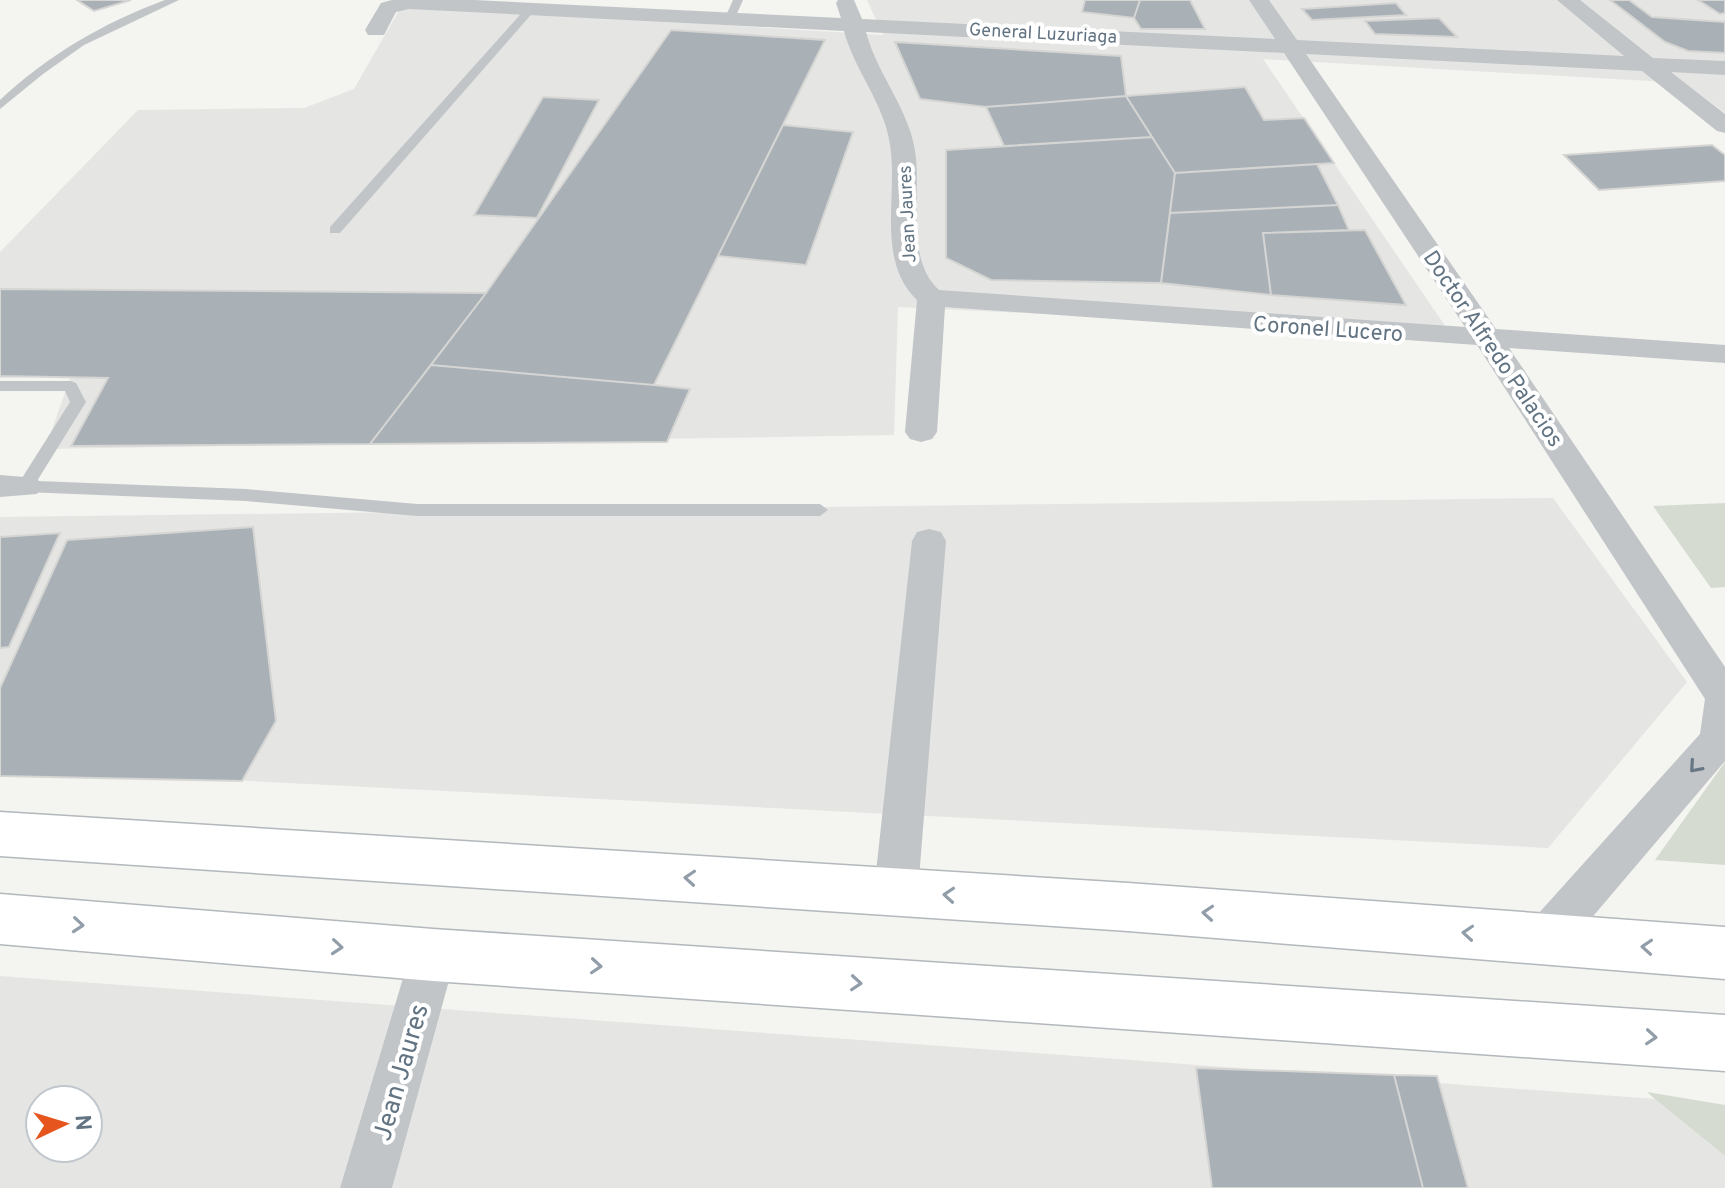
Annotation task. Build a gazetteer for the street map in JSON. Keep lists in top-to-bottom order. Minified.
{"streets":{"street":["General Luzuriaga","Jean Jaures","Coronel Lucero","Doctor Alfredo Palacios"]},"crossings":[["General Luzuriaga","Jean Jaures"],["General Luzuriaga","Doctor Alfredo Palacios"],["Jean Jaures","Coronel Lucero"],["Coronel Lucero","Doctor Alfredo Palacios"]],"north":"right"}
